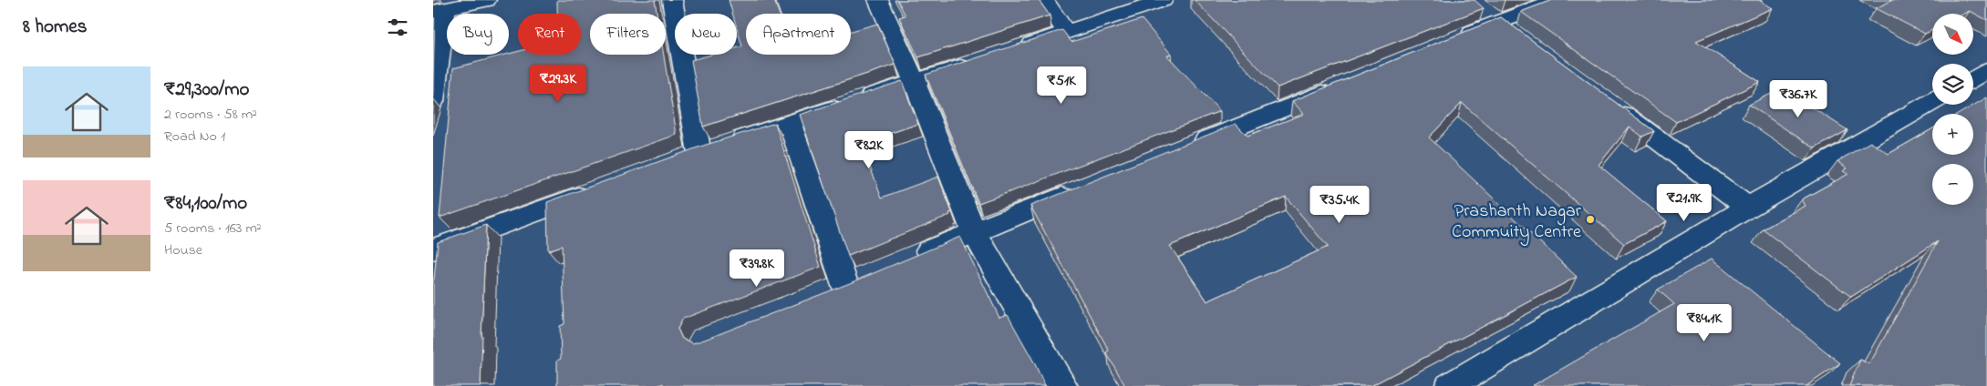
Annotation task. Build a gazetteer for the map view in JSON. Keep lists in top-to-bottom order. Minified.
{"places":["Prashanth Nagar Commuity Centre"],"north":"bottom right","page":{"heading":"8 homes","map_buttons":["+","−"],"chip":["Buy","Rent","Filters","New","Apartment"],"list":[{"name":"₹29,300/mo","note":"2 rooms · 58 m² · Road No 1"},{"name":"₹84,100/mo","note":"5 rooms · 163 m² · House"}],"price":["₹29.3K","₹51K","₹36.7K","₹82K","₹21.9K","₹35.4K","₹39.8K","₹84.1K"]}}
